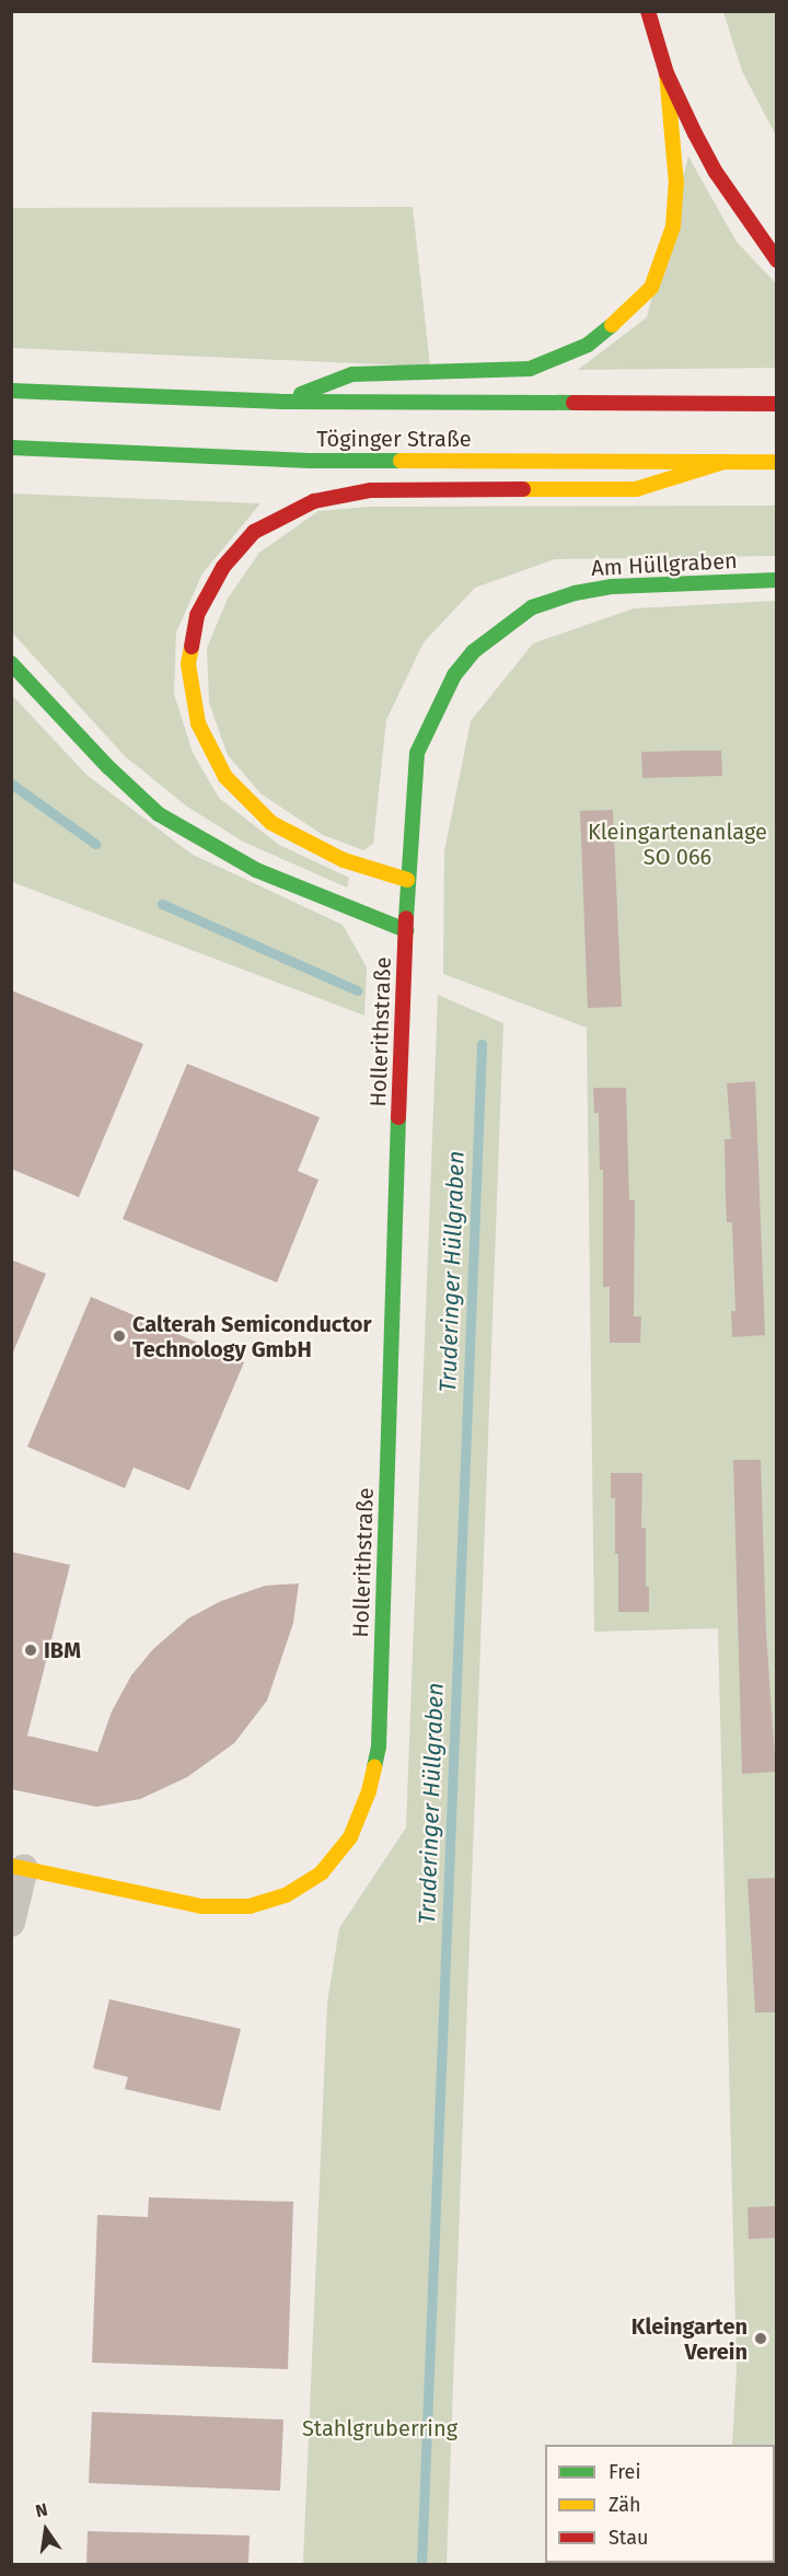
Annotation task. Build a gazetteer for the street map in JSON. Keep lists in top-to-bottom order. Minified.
{"streets":{"main road":["Töginger Straße","Am Hüllgraben","Hollerithstraße"]},"crossings":[["Am Hüllgraben","Hollerithstraße"]],"water":["Truderinger Hüllgraben"],"parks":["Kleingartenanlage SO 066","Stahlgruberring"],"places":["Calterah Semiconductor Technology GmbH","IBM","Kleingarten Verein"],"legend":["Frei","Zäh","Stau"],"north":"top"}
